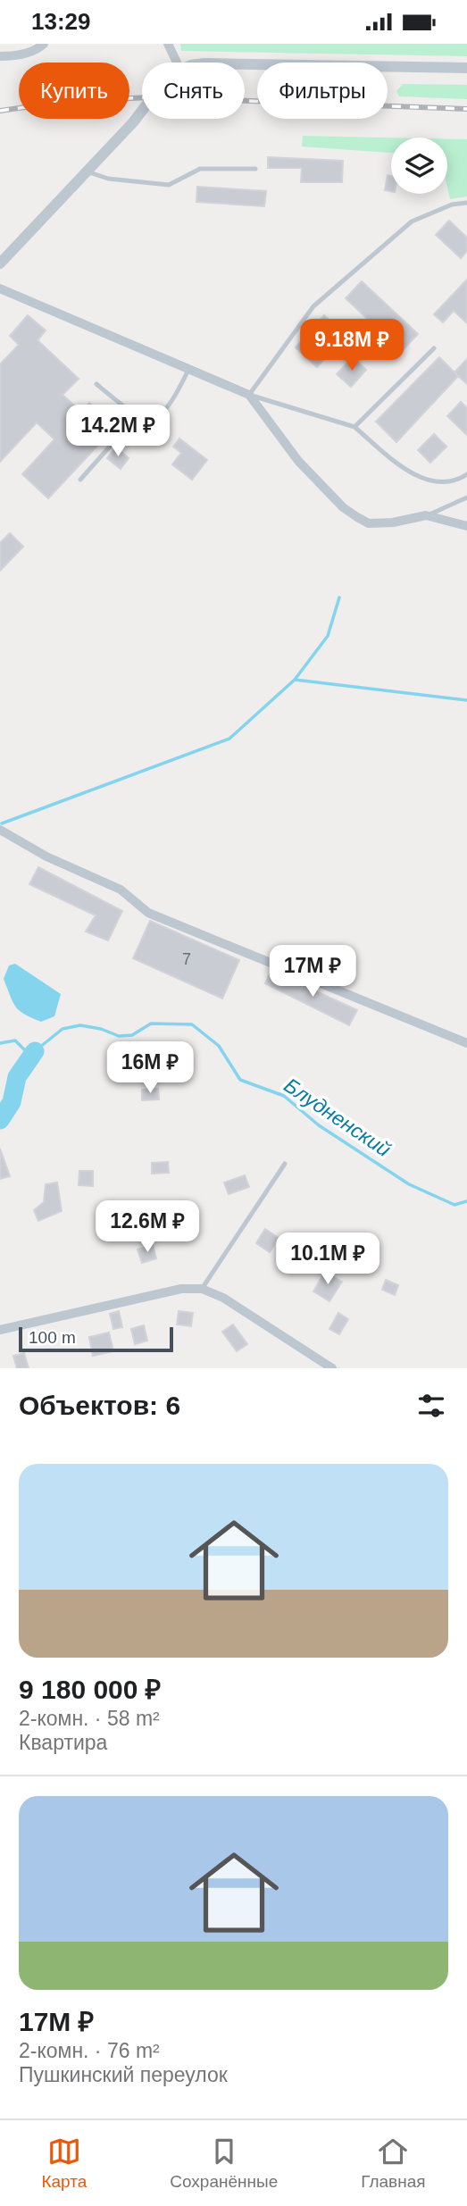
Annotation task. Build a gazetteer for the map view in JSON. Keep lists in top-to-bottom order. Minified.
{"water":["Блудненский"],"house_numbers":["7"],"scale_bar":"100 m","page":{"status":"13:29","chip":["Купить","Снять","Фильтры"],"price":["9.18M ₽","14.2M ₽","17M ₽","16M ₽","12.6M ₽","10.1M ₽"],"scale":"100 m","heading":"Объектов: 6","list":[{"name":"9 180 000 ₽","note":"2-комн. · 58 m² · Квартира"},{"name":"17M ₽","note":"2-комн. · 76 m² · Пушкинский переулок"}],"tabs":["Карта","Сохранённые","Главная"]}}
